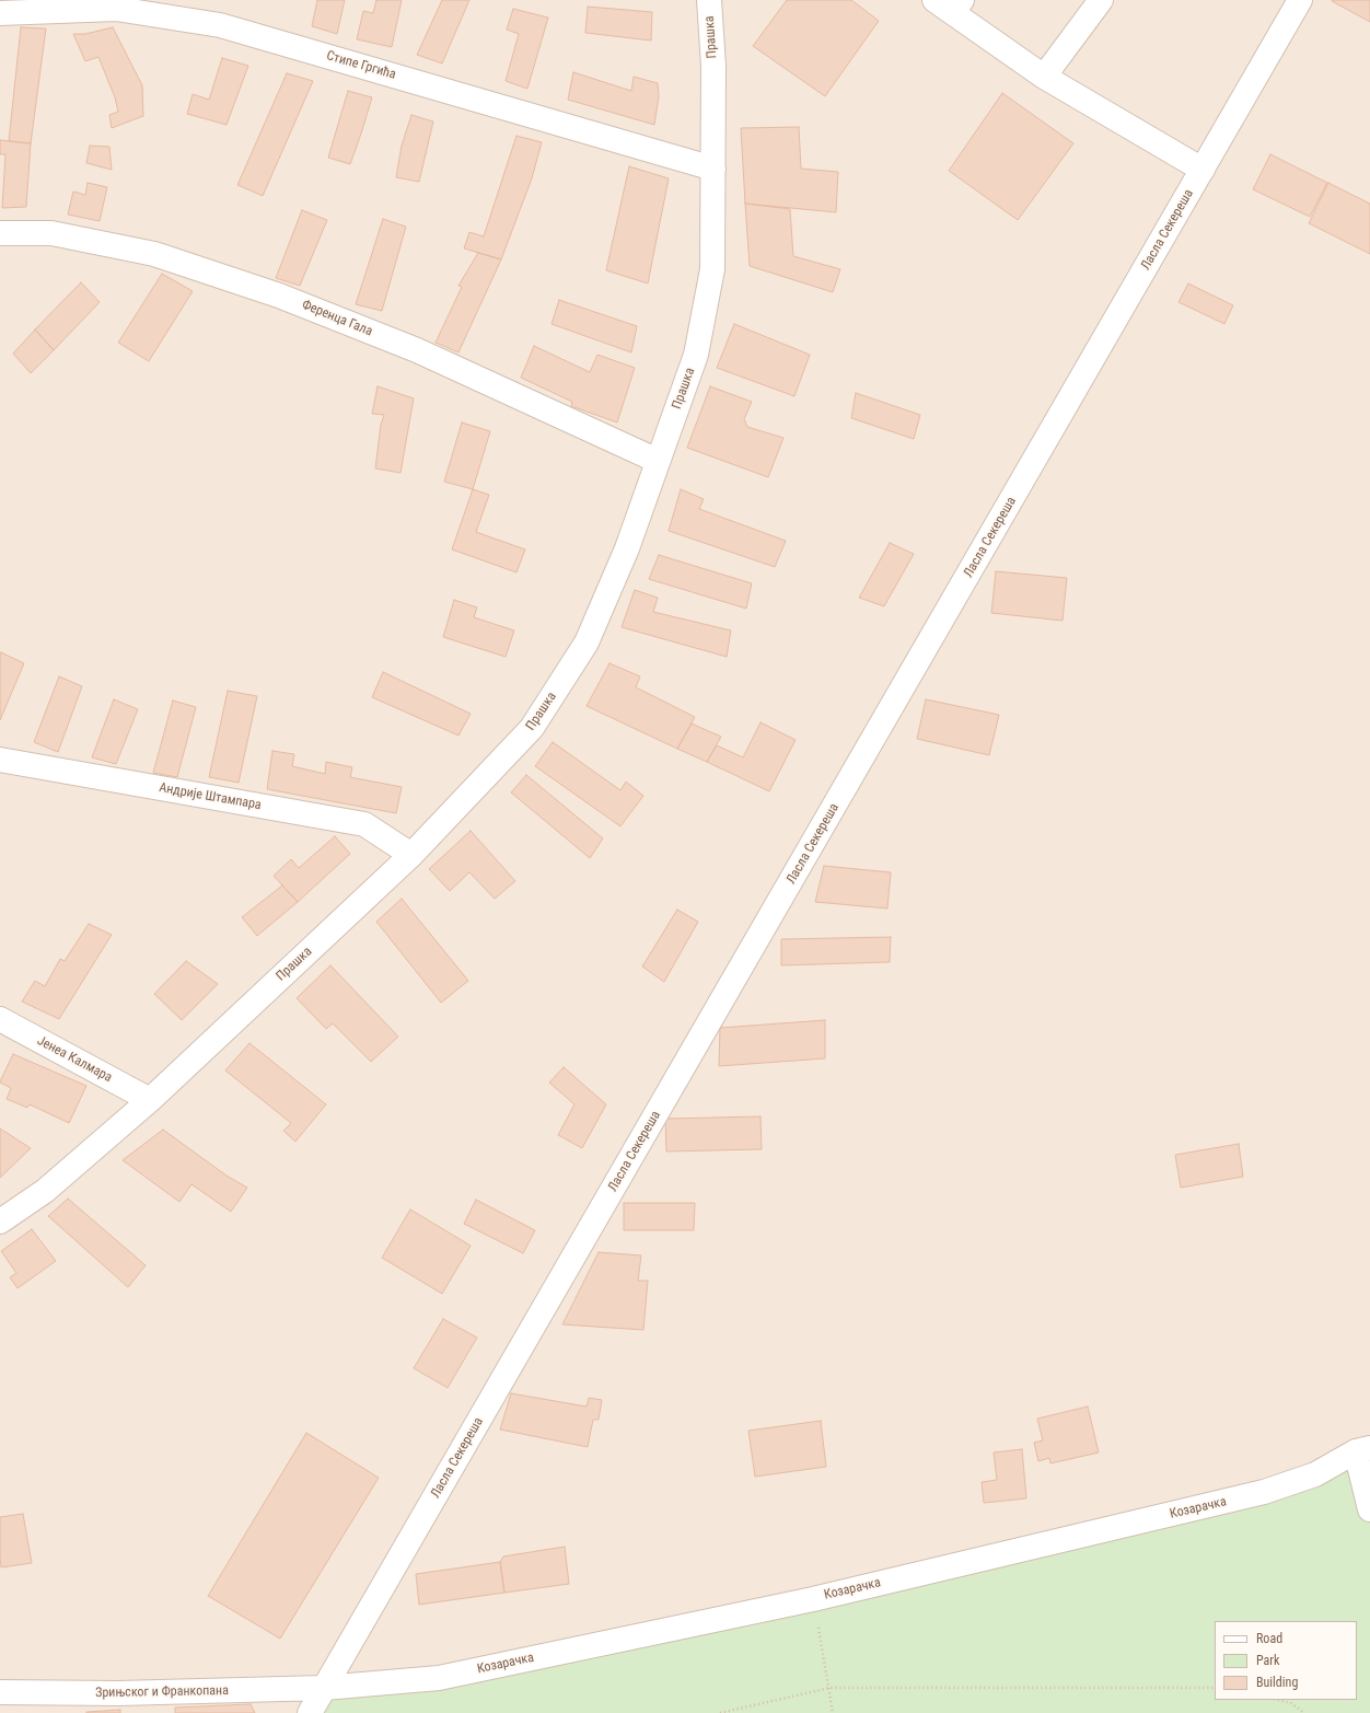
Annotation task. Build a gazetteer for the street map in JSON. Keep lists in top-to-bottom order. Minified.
{"streets":{"street":["Прашка","Стипе Гргића","Ласла Секереша","Ференца Гала","Андрије Штампара","Јенеа Калмара","Козарачка","Зрињског и Франкопана"]},"crossings":[["Прашка","Стипе Гргића"],["Прашка","Ференца Гала"],["Прашка","Андрије Штампара"],["Прашка","Јенеа Калмара"],["Ласла Секереша","Козарачка"],["Ласла Секереша","Зрињског и Франкопана"],["Козарачка","Зрињског и Франкопана"]],"legend":["Road","Park","Building"]}
